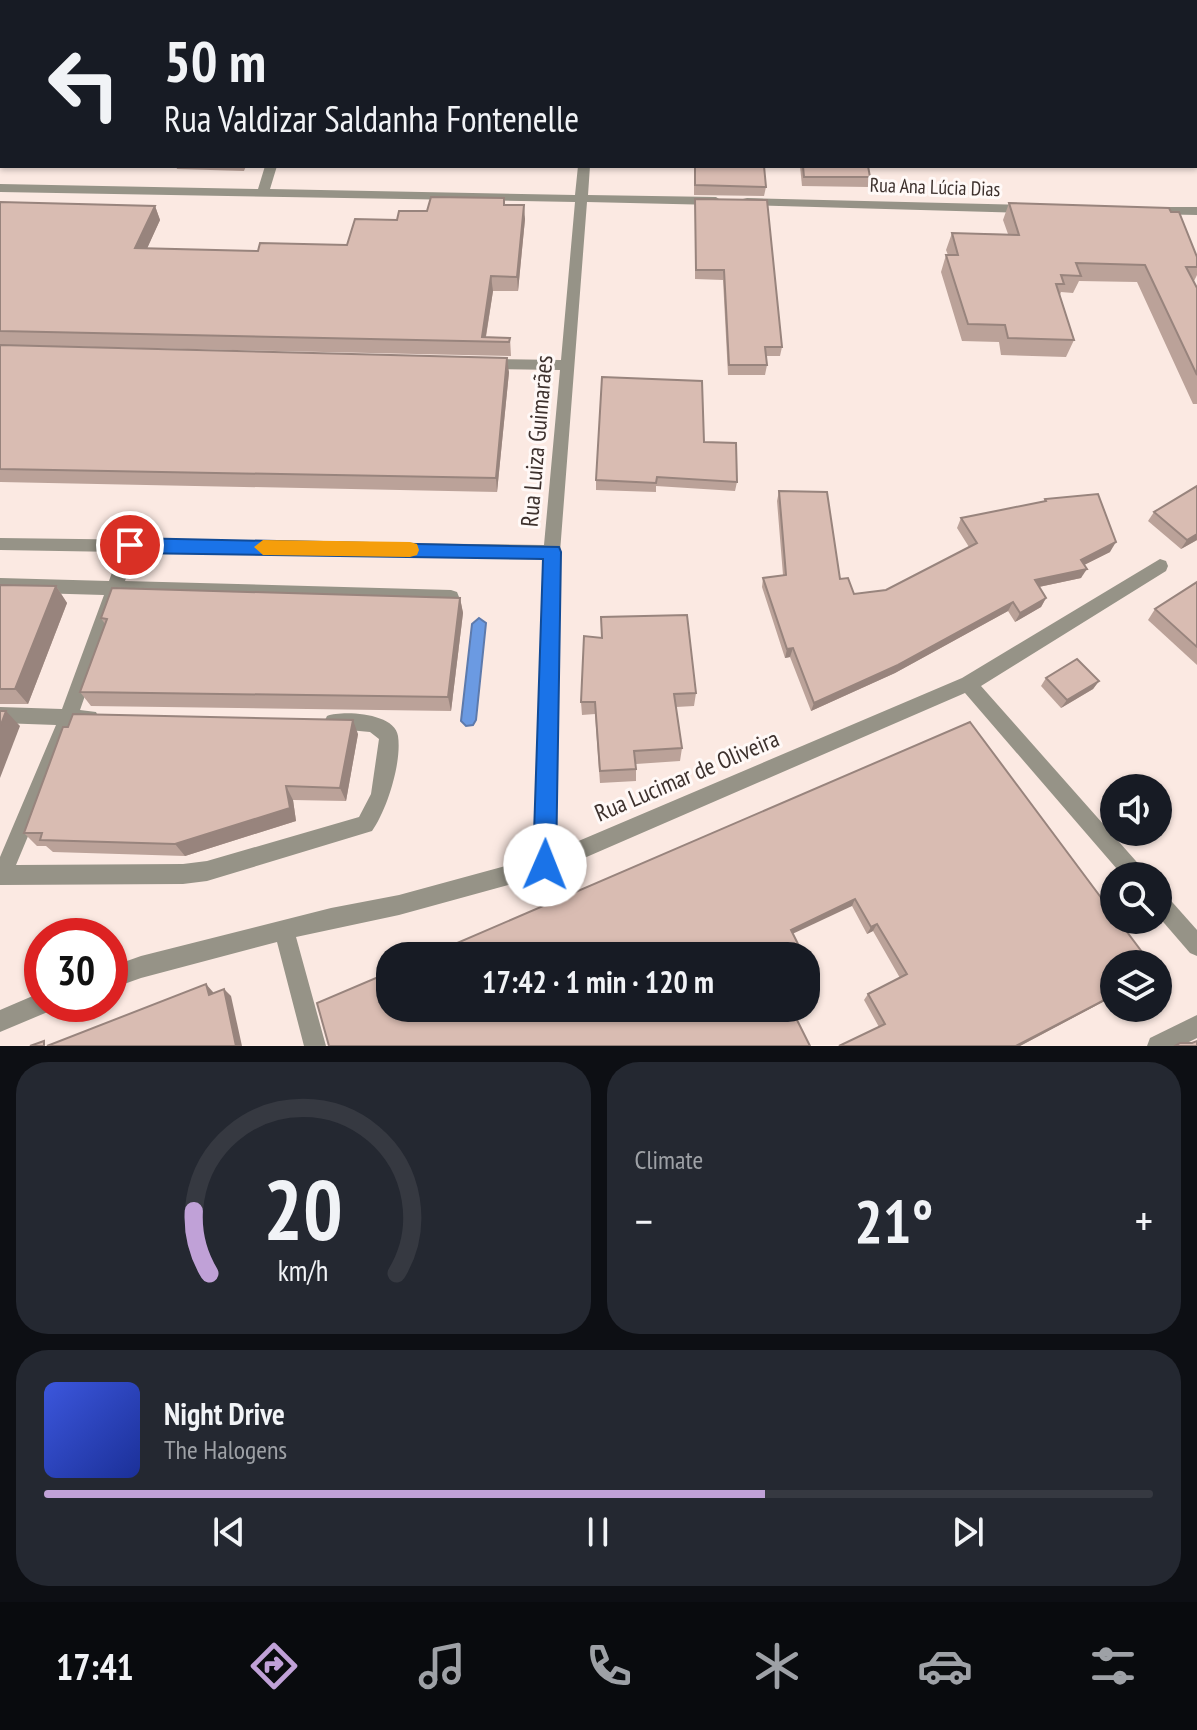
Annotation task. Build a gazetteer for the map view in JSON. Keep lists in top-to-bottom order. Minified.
{"streets":{"street":["Rua Ana Lúcia Dias","Rua Luiza Guimarães","Rua Lucimar de Oliveira"]},"crossings":[["Rua Ana Lúcia Dias","Rua Luiza Guimarães"],["Rua Luiza Guimarães","Rua Lucimar de Oliveira"]],"page":{"turn":["50 m","Rua Valdizar Saldanha Fontenelle"],"limit":"30","trip":"17:42 · 1 min · 120 m","tile":"Climate","heat":["−","21°","+"],"song":["Night Drive","The Halogens"],"tabs":"17:41","gauge":["20","km/h"]}}
